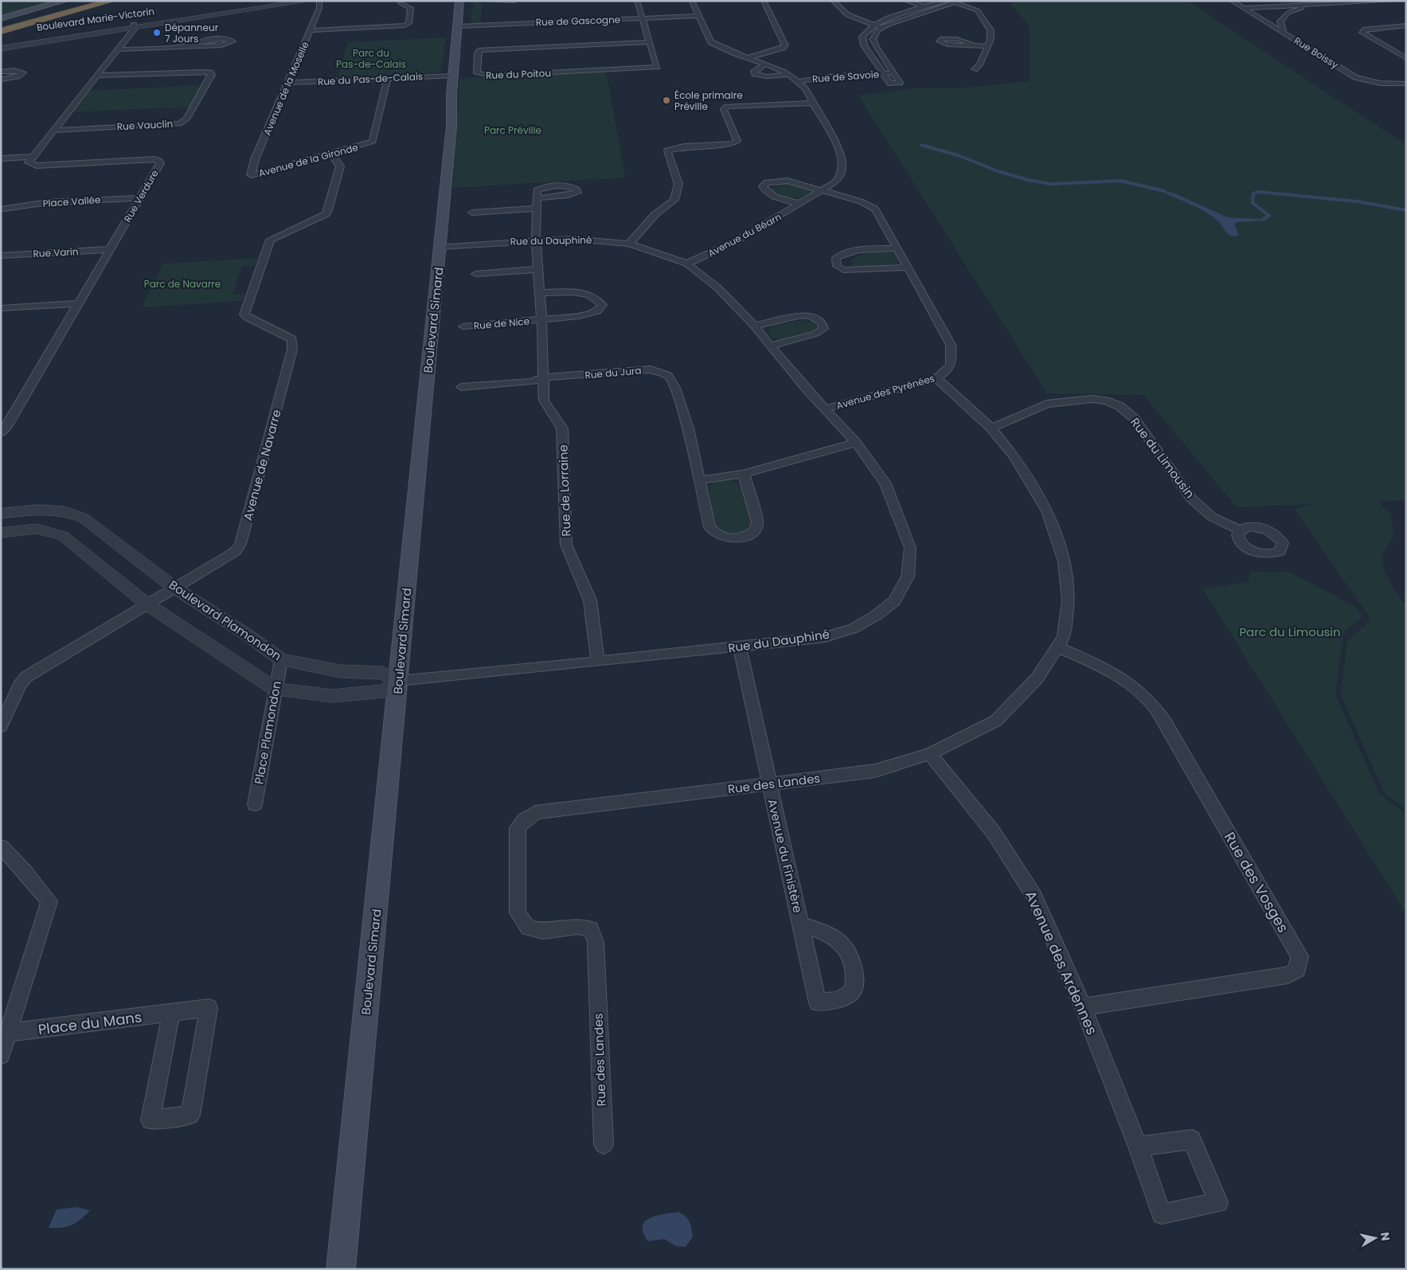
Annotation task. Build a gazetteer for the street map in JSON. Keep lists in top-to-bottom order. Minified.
{"streets":{"main road":["Boulevard Marie-Victorin","Boulevard Simard"],"street":["Rue de Gascogne","Rue Boissy","Rue du Poitou","Rue de Savoie","Rue du Pas-de-Calais","Avenue de la Moselle","Rue Vauclin","Avenue de la Gironde","Rue Verdure","Place Vallée","Avenue du Béarn","Rue du Dauphiné","Rue Varin","Rue de Nice","Rue du Jura","Avenue des Pyrénées","Rue du Limousin","Avenue de Navarre","Rue de Lorraine","Boulevard Plamondon","Place Plamondon","Rue des Landes","Avenue du Finistère","Rue des Vosges","Avenue des Ardennes","Place du Mans"]},"crossings":[["Rue de Gascogne","Avenue du Béarn"],["Rue de Gascogne","Boulevard Simard"],["Rue de Savoie","Avenue du Béarn"],["Rue du Pas-de-Calais","Avenue de la Moselle"],["Rue du Pas-de-Calais","Avenue de la Gironde"],["Rue du Pas-de-Calais","Boulevard Simard"],["Avenue de la Moselle","Avenue de la Gironde"],["Avenue de la Gironde","Avenue de Navarre"],["Rue Verdure","Place Vallée"],["Rue Verdure","Rue Varin"],["Avenue du Béarn","Rue du Dauphiné"],["Avenue du Béarn","Avenue des Pyrénées"],["Rue du Dauphiné","Boulevard Simard"],["Rue du Dauphiné","Avenue des Pyrénées"],["Rue du Dauphiné","Rue de Lorraine"],["Rue du Dauphiné","Boulevard Plamondon"],["Rue du Dauphiné","Avenue du Finistère"],["Boulevard Simard","Boulevard Plamondon"],["Rue de Nice","Rue de Lorraine"],["Rue du Jura","Rue de Lorraine"],["Avenue des Pyrénées","Rue des Landes"],["Rue du Limousin","Rue des Landes"],["Avenue de Navarre","Boulevard Plamondon"],["Boulevard Plamondon","Place Plamondon"],["Rue des Landes","Avenue du Finistère"],["Rue des Landes","Rue des Vosges"],["Rue des Landes","Avenue des Ardennes"],["Rue des Vosges","Avenue des Ardennes"]],"parks":["Parc du Pas-de-Calais","Parc Préville","Parc de Navarre","Parc du Limousin"],"places":["Dépanneur 7 Jours","École primaire Préville"],"north":"right"}
